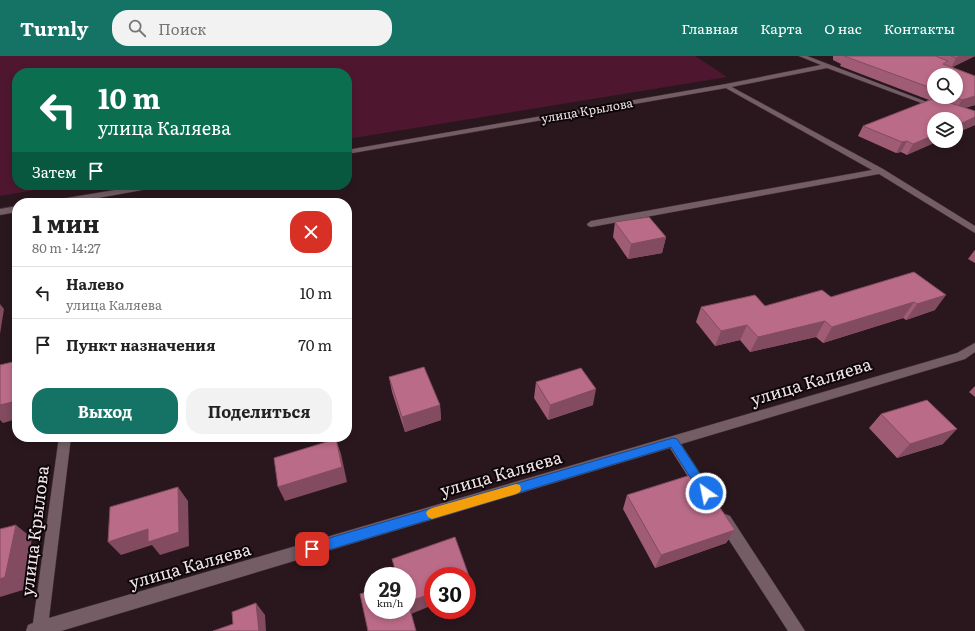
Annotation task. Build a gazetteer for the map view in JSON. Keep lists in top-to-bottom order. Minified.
{"streets":{"street":["улица Крылова","улица Каляева"]},"crossings":[["улица Крылова","улица Каляева"]],"page":{"header":"Turnly","search":"Поиск","nav":["Главная","Карта","О нас","Контакты"],"turn":["10 m","улица Каляева"],"then":"Затем","heading":["1 мин","80 m · 14:27"],"list":[{"name":"Налево","note":"улица Каляева","value":"10 m"},{"name":"Пункт назначения","value":"70 m"}],"buttons":["Выход","Поделиться"],"speed":"29 km/h","limit":"30"}}
